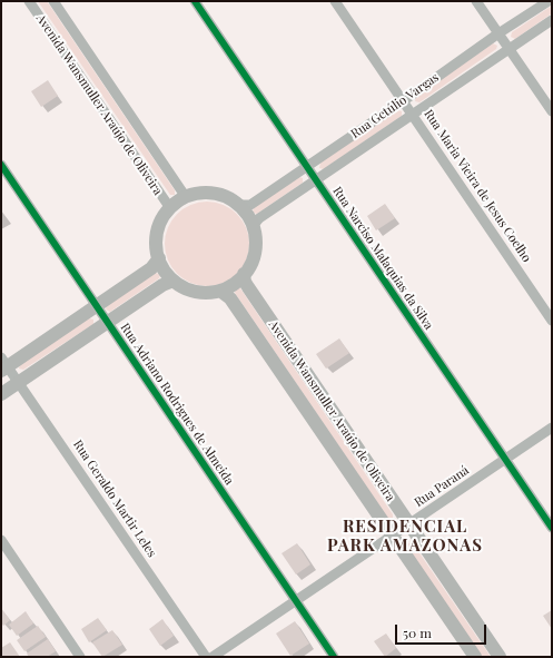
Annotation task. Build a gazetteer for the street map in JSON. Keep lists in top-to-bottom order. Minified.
{"streets":{"street":["Avenida Wansmuller Araújo de Oliveira","Rua Getúlio Vargas","Rua Maria Vieira de Jesus Coelho","Rua Narciso Malaquias da Silva","Rua Adriano Rodrigues de Almeida","Rua Paraná","Rua Geraldo Martir Leles"]},"crossings":[["Avenida Wansmuller Araújo de Oliveira","Rua Getúlio Vargas"],["Avenida Wansmuller Araújo de Oliveira","Rua Paraná"],["Rua Getúlio Vargas","Rua Maria Vieira de Jesus Coelho"],["Rua Getúlio Vargas","Rua Narciso Malaquias da Silva"],["Rua Narciso Malaquias da Silva","Rua Paraná"],["Rua Adriano Rodrigues de Almeida","Rua Paraná"]],"districts":["RESIDENCIAL PARK AMAZONAS"],"scale_bar":"50 m"}
